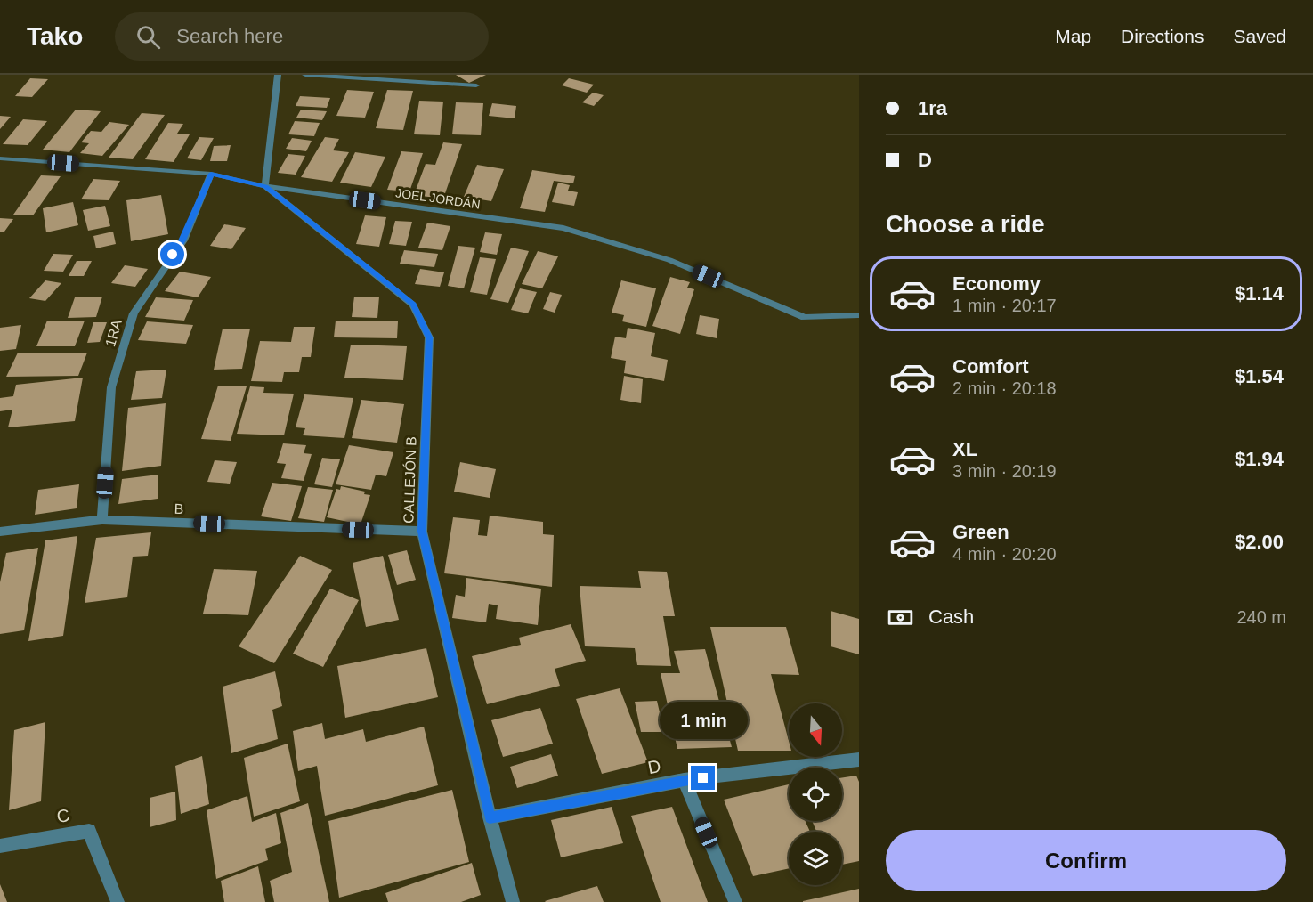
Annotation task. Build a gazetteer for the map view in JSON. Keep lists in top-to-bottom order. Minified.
{"streets":{"street":["JOEL JORDÁN","1RA","CALLEJÓN B","B","D","C"]},"crossings":[["JOEL JORDÁN","1RA"],["JOEL JORDÁN","CALLEJÓN B"],["1RA","B"],["CALLEJÓN B","B"],["CALLEJÓN B","D"]],"north":"bottom","page":{"header":"Tako","search":"Search here","nav":["Map","Directions","Saved"],"banner":["1ra","D"],"heading":"Choose a ride","list":[{"name":"Economy","note":"1 min · 20:17","value":"$1.14"},{"name":"Comfort","note":"2 min · 20:18","value":"$1.54"},{"name":"XL","note":"3 min · 20:19","value":"$1.94"},{"name":"Green","note":"4 min · 20:20","value":"$2.00"}],"pay":["Cash","240 m"],"bubble":"1 min","buttons":"Confirm"}}
